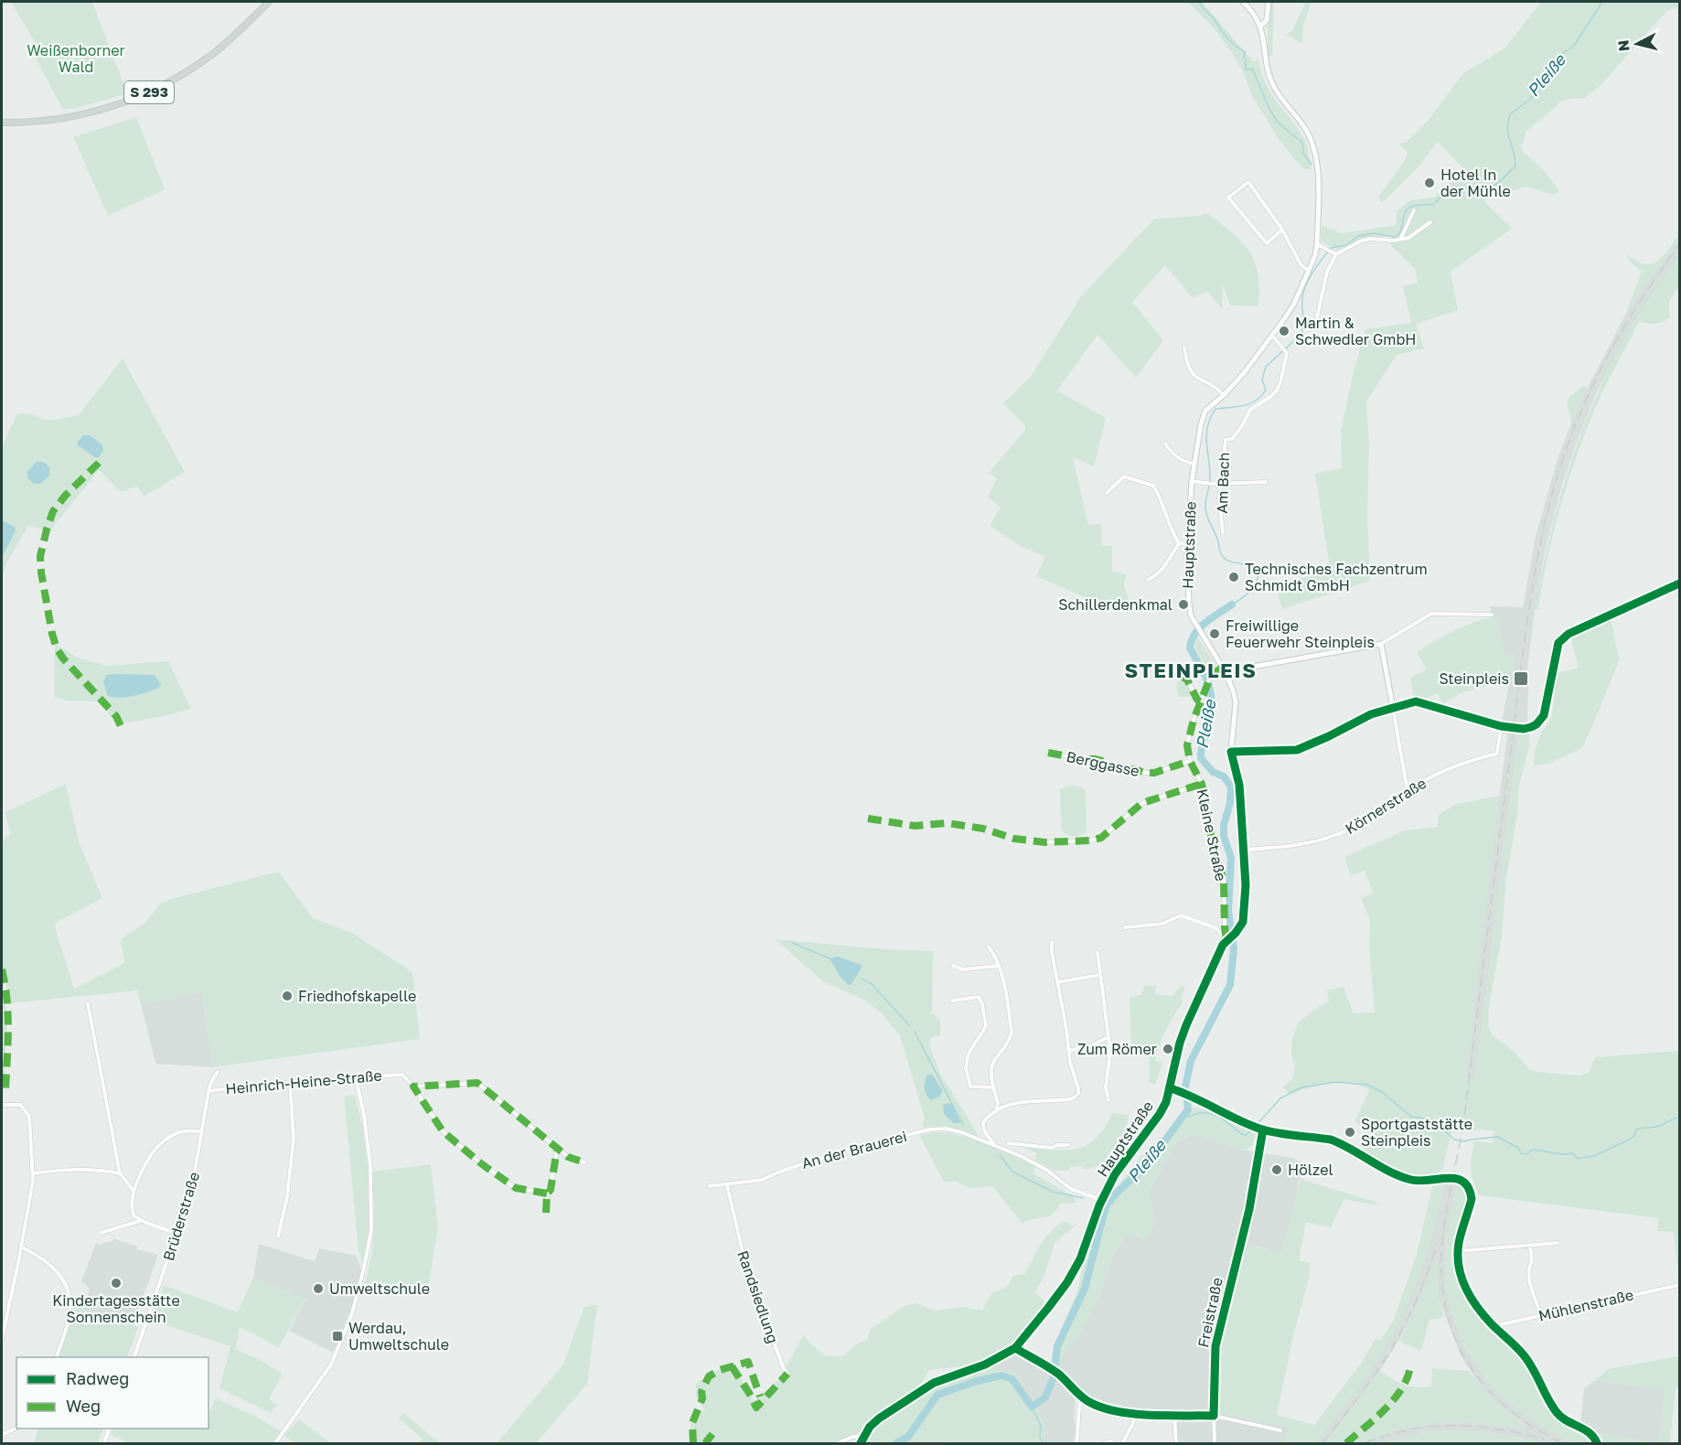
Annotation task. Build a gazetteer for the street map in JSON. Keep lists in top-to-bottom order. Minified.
{"streets":{"main road":["S 293","Hauptstraße"],"street":["Am Bach","Berggasse","Körnerstraße","Kleine Straße","Heinrich-Heine-Straße","An der Brauerei","Brüderstraße","Randsiedlung","Mühlenstraße","Freistraße"]},"crossings":[["Am Bach","Hauptstraße"],["Hauptstraße","Körnerstraße"],["Hauptstraße","Kleine Straße"],["Hauptstraße","An der Brauerei"],["Berggasse","Kleine Straße"],["Heinrich-Heine-Straße","Brüderstraße"],["An der Brauerei","Randsiedlung"]],"districts":["STEINPLEIS"],"water":["Pleiße"],"parks":["Weißenborner Wald"],"places":{"other":["Hotel In der Mühle","Martin & Schwedler GmbH","Technisches Fachzentrum Schmidt GmbH","Schillerdenkmal","Freiwillige Feuerwehr Steinpleis","Friedhofskapelle","Zum Römer","Sportgaststätte Steinpleis","Hölzel","Kindertagesstätte Sonnenschein","Umweltschule"],"transit":["Steinpleis","Werdau, Umweltschule"]},"legend":["Radweg","Weg"],"north":"left"}
